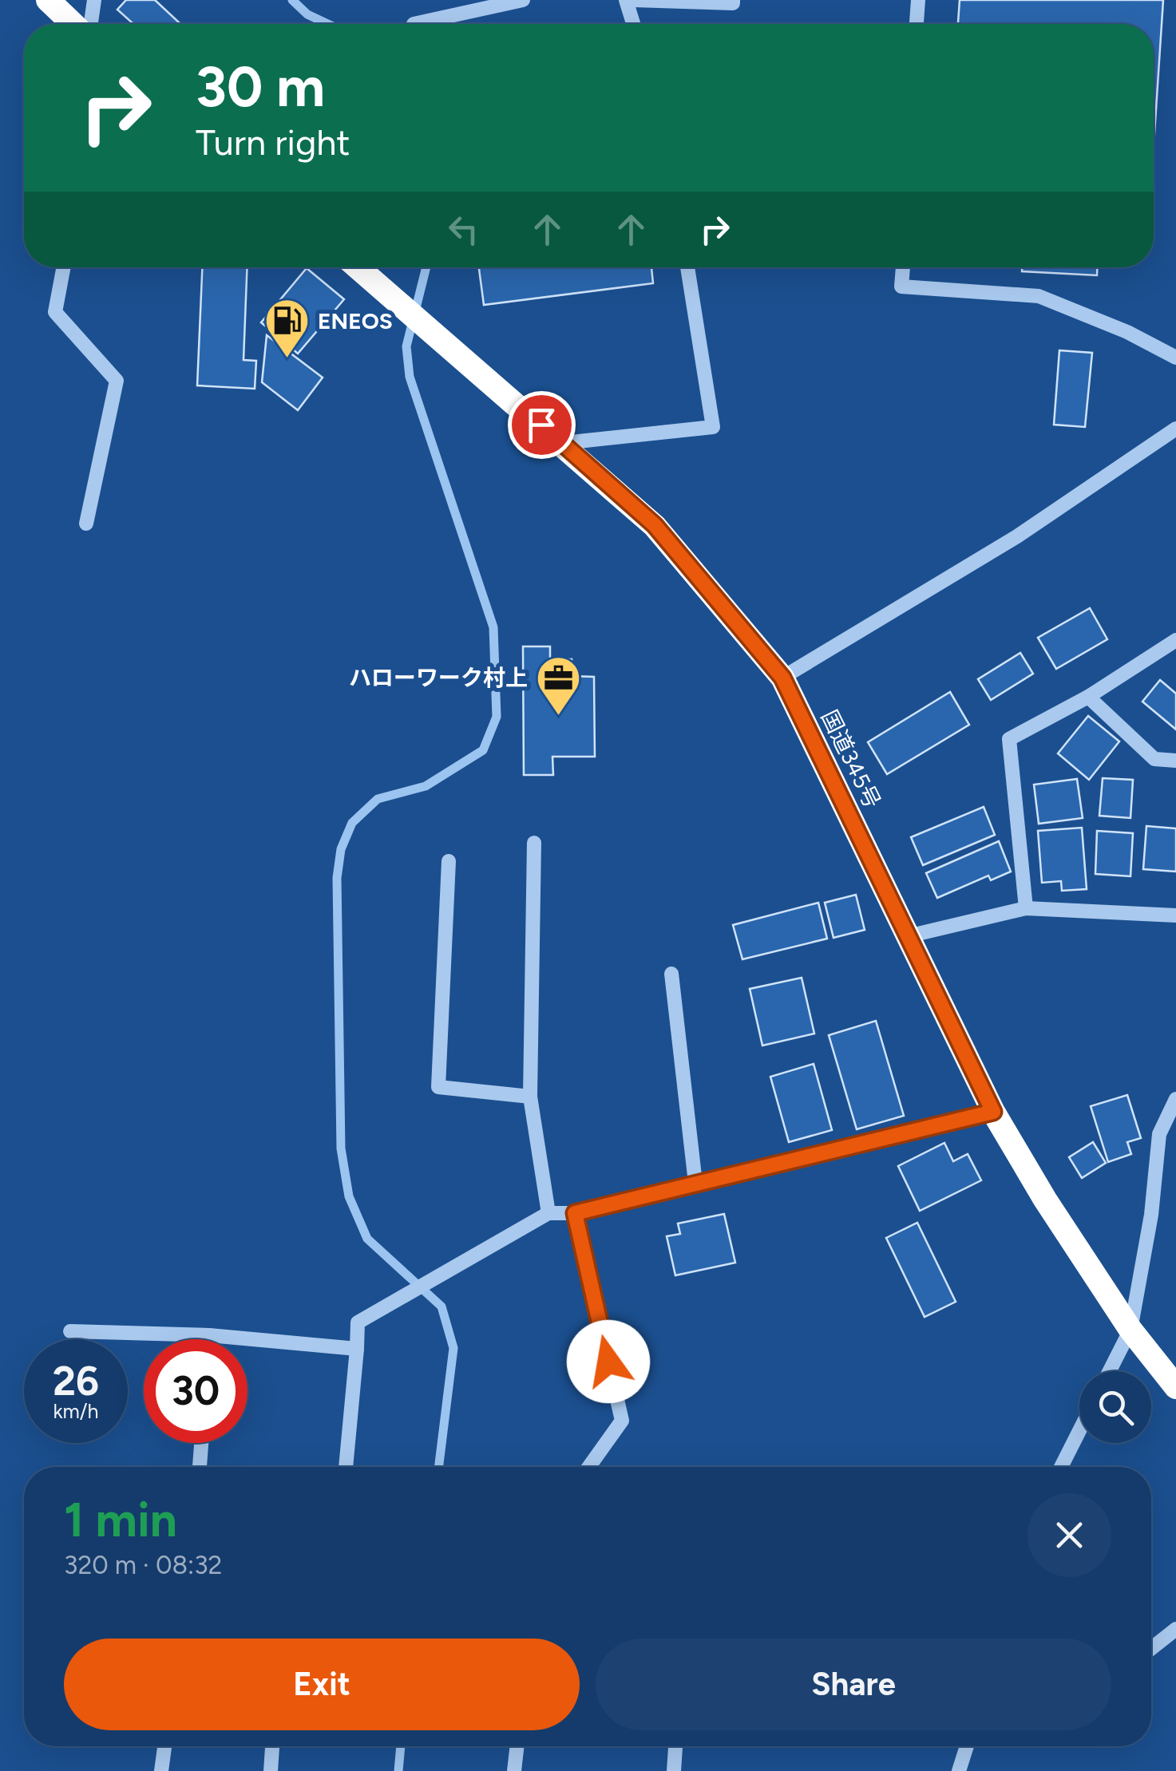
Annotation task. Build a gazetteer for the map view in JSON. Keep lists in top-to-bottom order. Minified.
{"streets":{"highway":["国道345号"]},"places":{"fuel station":["ENEOS"],"office":["ハローワーク村上"]},"page":{"turn":["30 m","Turn right"],"speed":"26 km/h","limit":"30","heading":["1 min","320 m · 08:32"],"buttons":["Exit","Share"]}}
